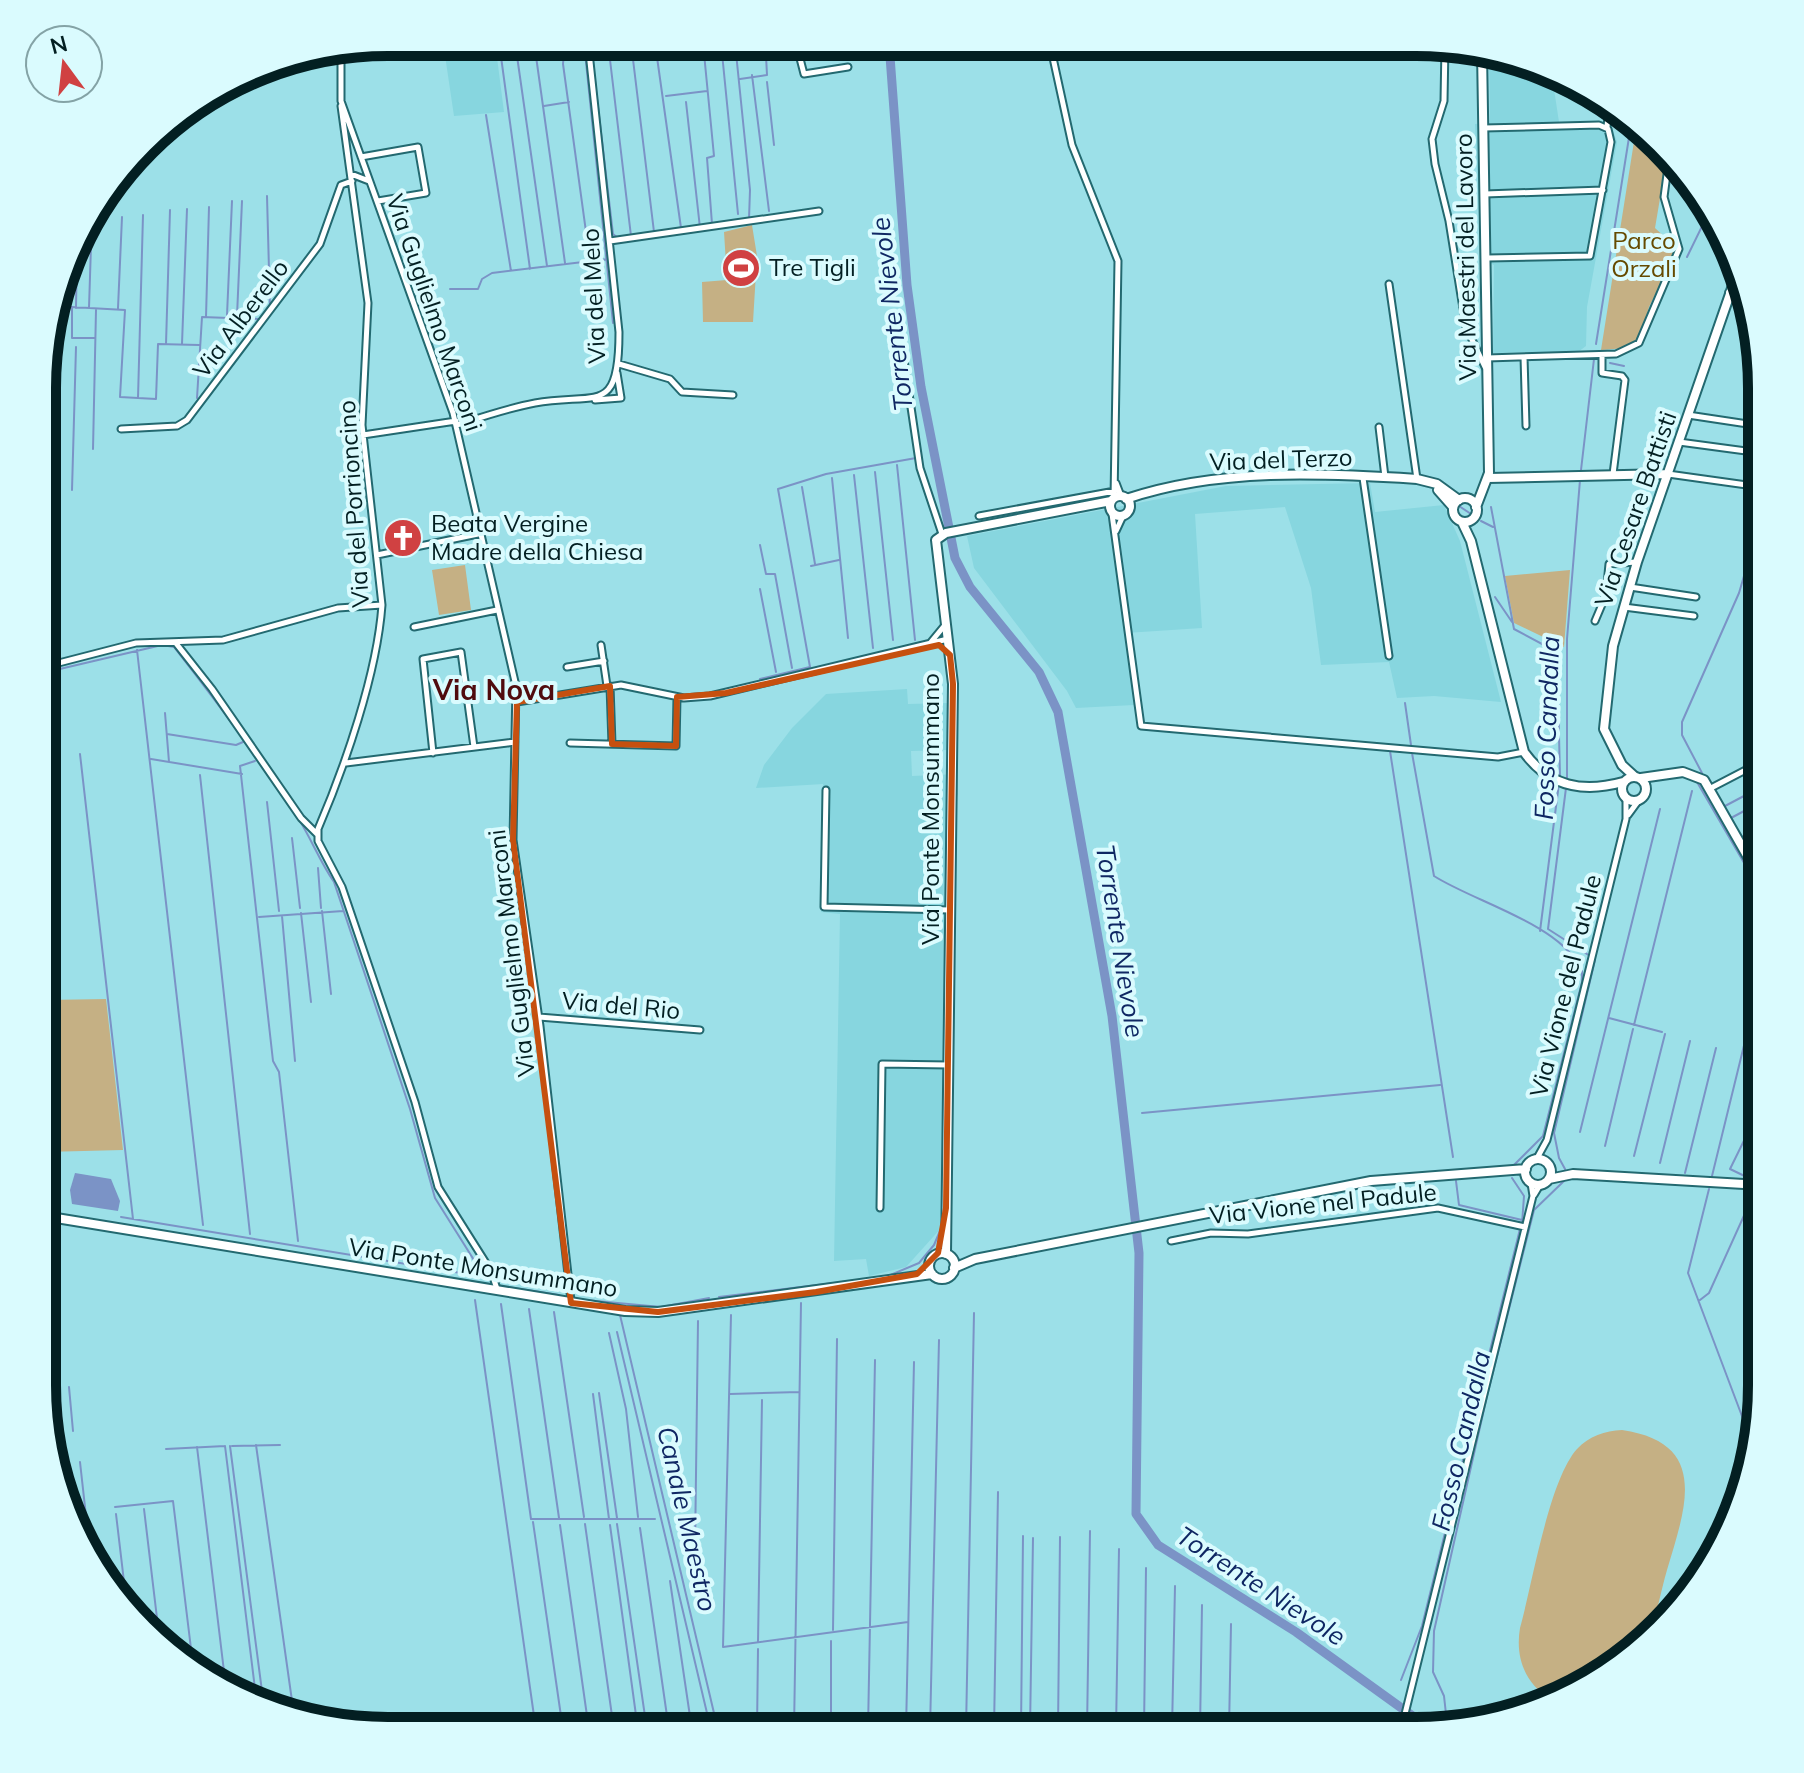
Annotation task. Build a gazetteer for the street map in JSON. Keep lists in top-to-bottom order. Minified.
{"streets":{"main road":["Via Maestri del Lavoro","Via del Terzo","Via Cesare Battisti","Via Ponte Monsummano"],"street":["Via del Melo","Via Guglielmo Marconi","Via Alberello","Via del Porrioncino","Via Vione del Padule","Via del Rio","Via Vione nel Padule"]},"crossings":[["Via del Melo","Via Guglielmo Marconi"],["Via del Melo","Via del Porrioncino"],["Via Guglielmo Marconi","Via Alberello"],["Via Guglielmo Marconi","Via del Porrioncino"],["Via Guglielmo Marconi","Via Ponte Monsummano"],["Via Guglielmo Marconi","Via del Rio"],["Via Alberello","Via del Porrioncino"]],"districts":["Via Nova"],"water":["Torrente Nievole","Fosso Candalla","Canale Maestro"],"parks":["Parco Orzali"],"places":{"sports":["Tre Tigli"],"church":["Beata Vergine Madre della Chiesa"]},"north":"top"}
